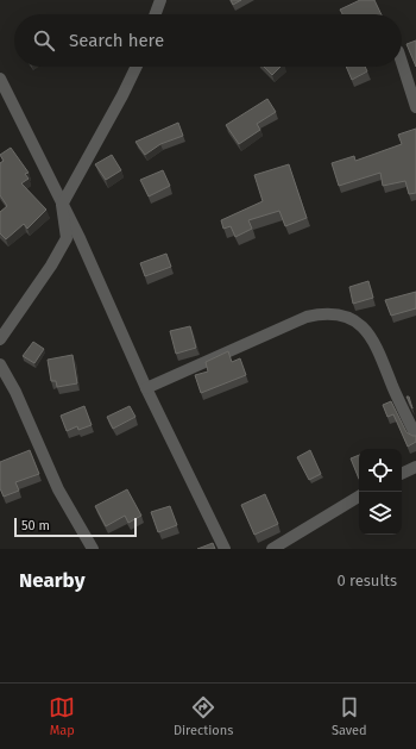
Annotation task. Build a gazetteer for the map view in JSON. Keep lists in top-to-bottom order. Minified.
{"scale_bar":"50 m","page":{"search":"Search here","scale":"50 m","heading":["Nearby","0 results"],"nav":["Map","Directions","Saved"]}}
